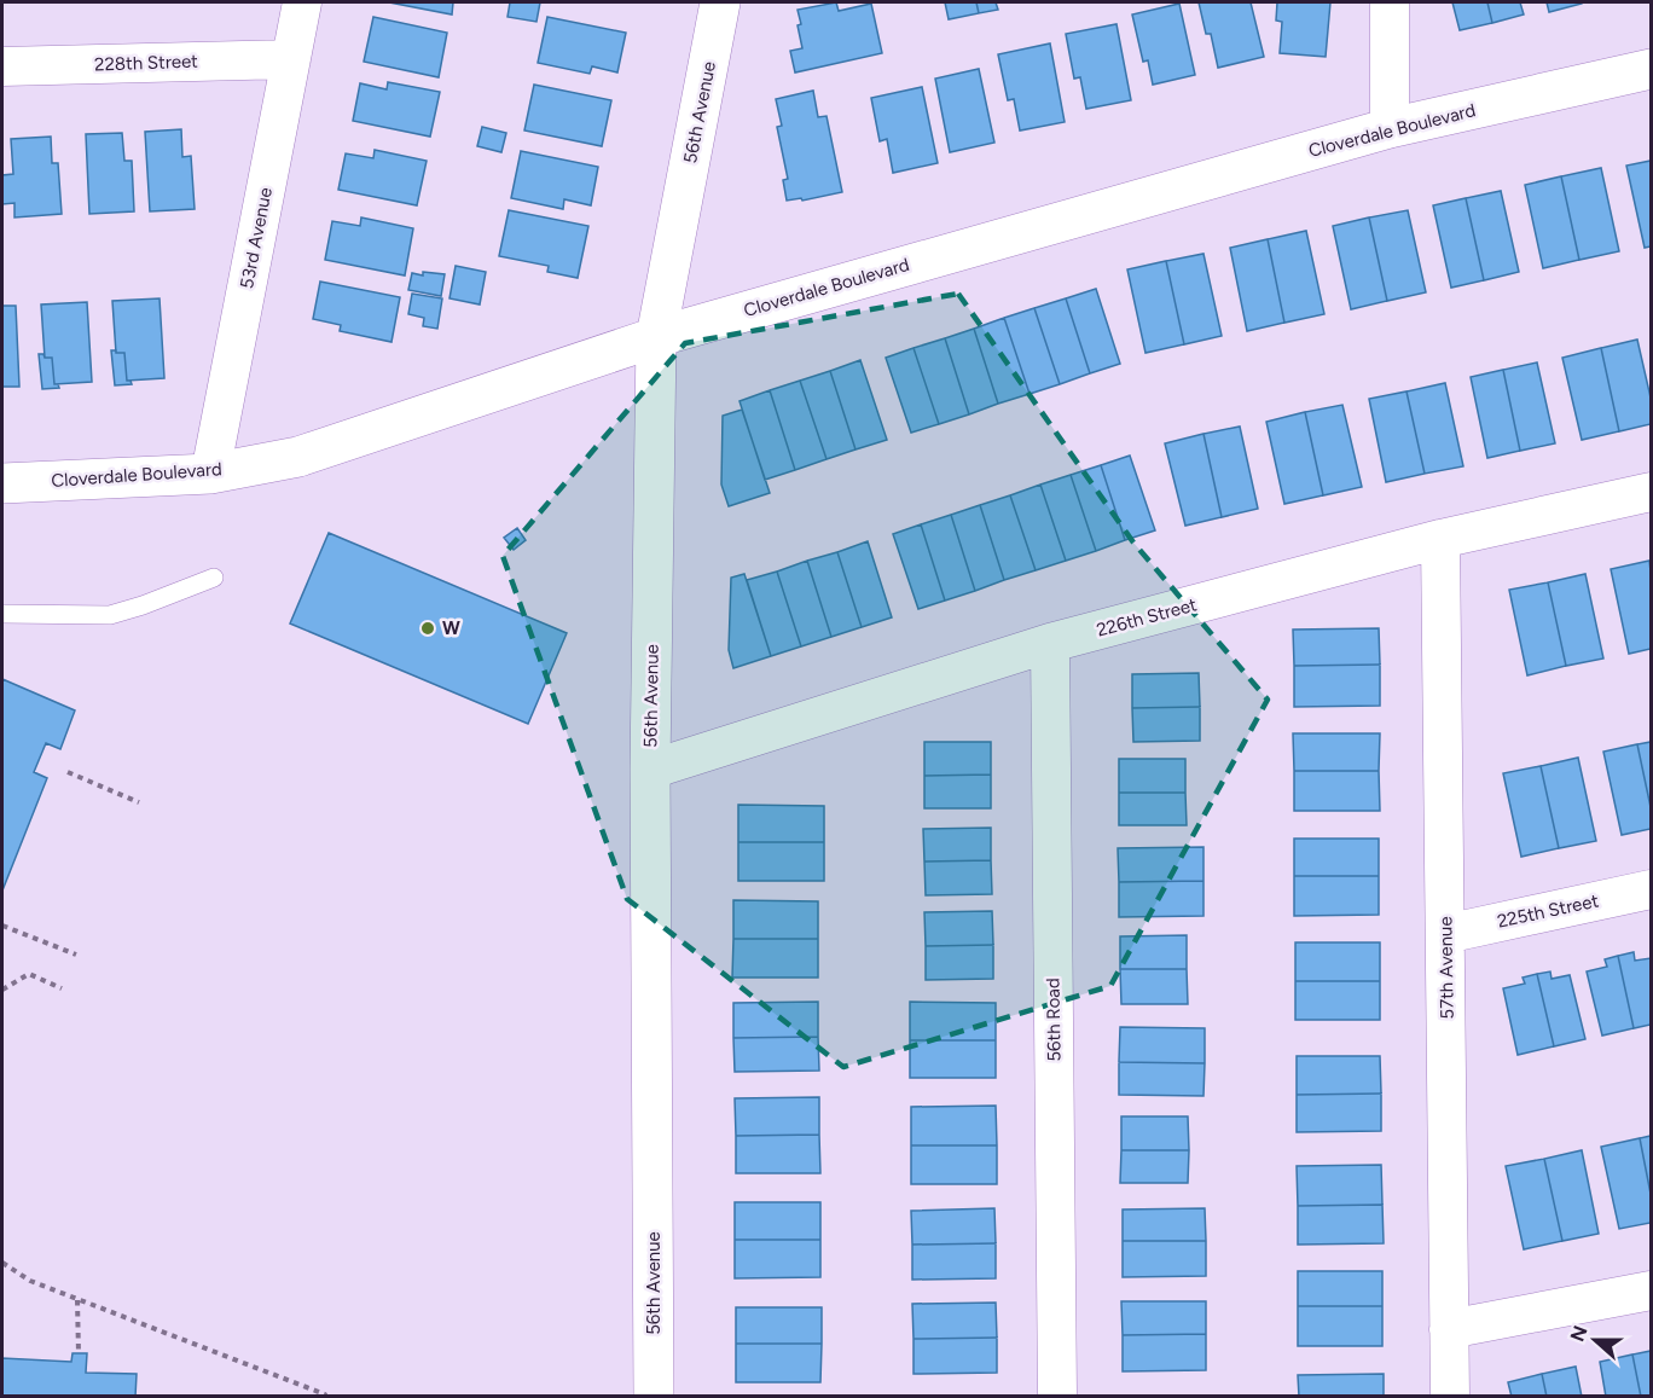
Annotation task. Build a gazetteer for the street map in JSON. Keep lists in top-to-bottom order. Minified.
{"streets":{"street":["228th Street","56th Avenue","Cloverdale Boulevard","53rd Avenue","226th Street","225th Street","57th Avenue","56th Road"]},"crossings":[["228th Street","53rd Avenue"],["56th Avenue","Cloverdale Boulevard"],["56th Avenue","226th Street"],["Cloverdale Boulevard","53rd Avenue"],["226th Street","57th Avenue"],["226th Street","56th Road"],["225th Street","57th Avenue"]],"places":["W"],"north":"left"}
